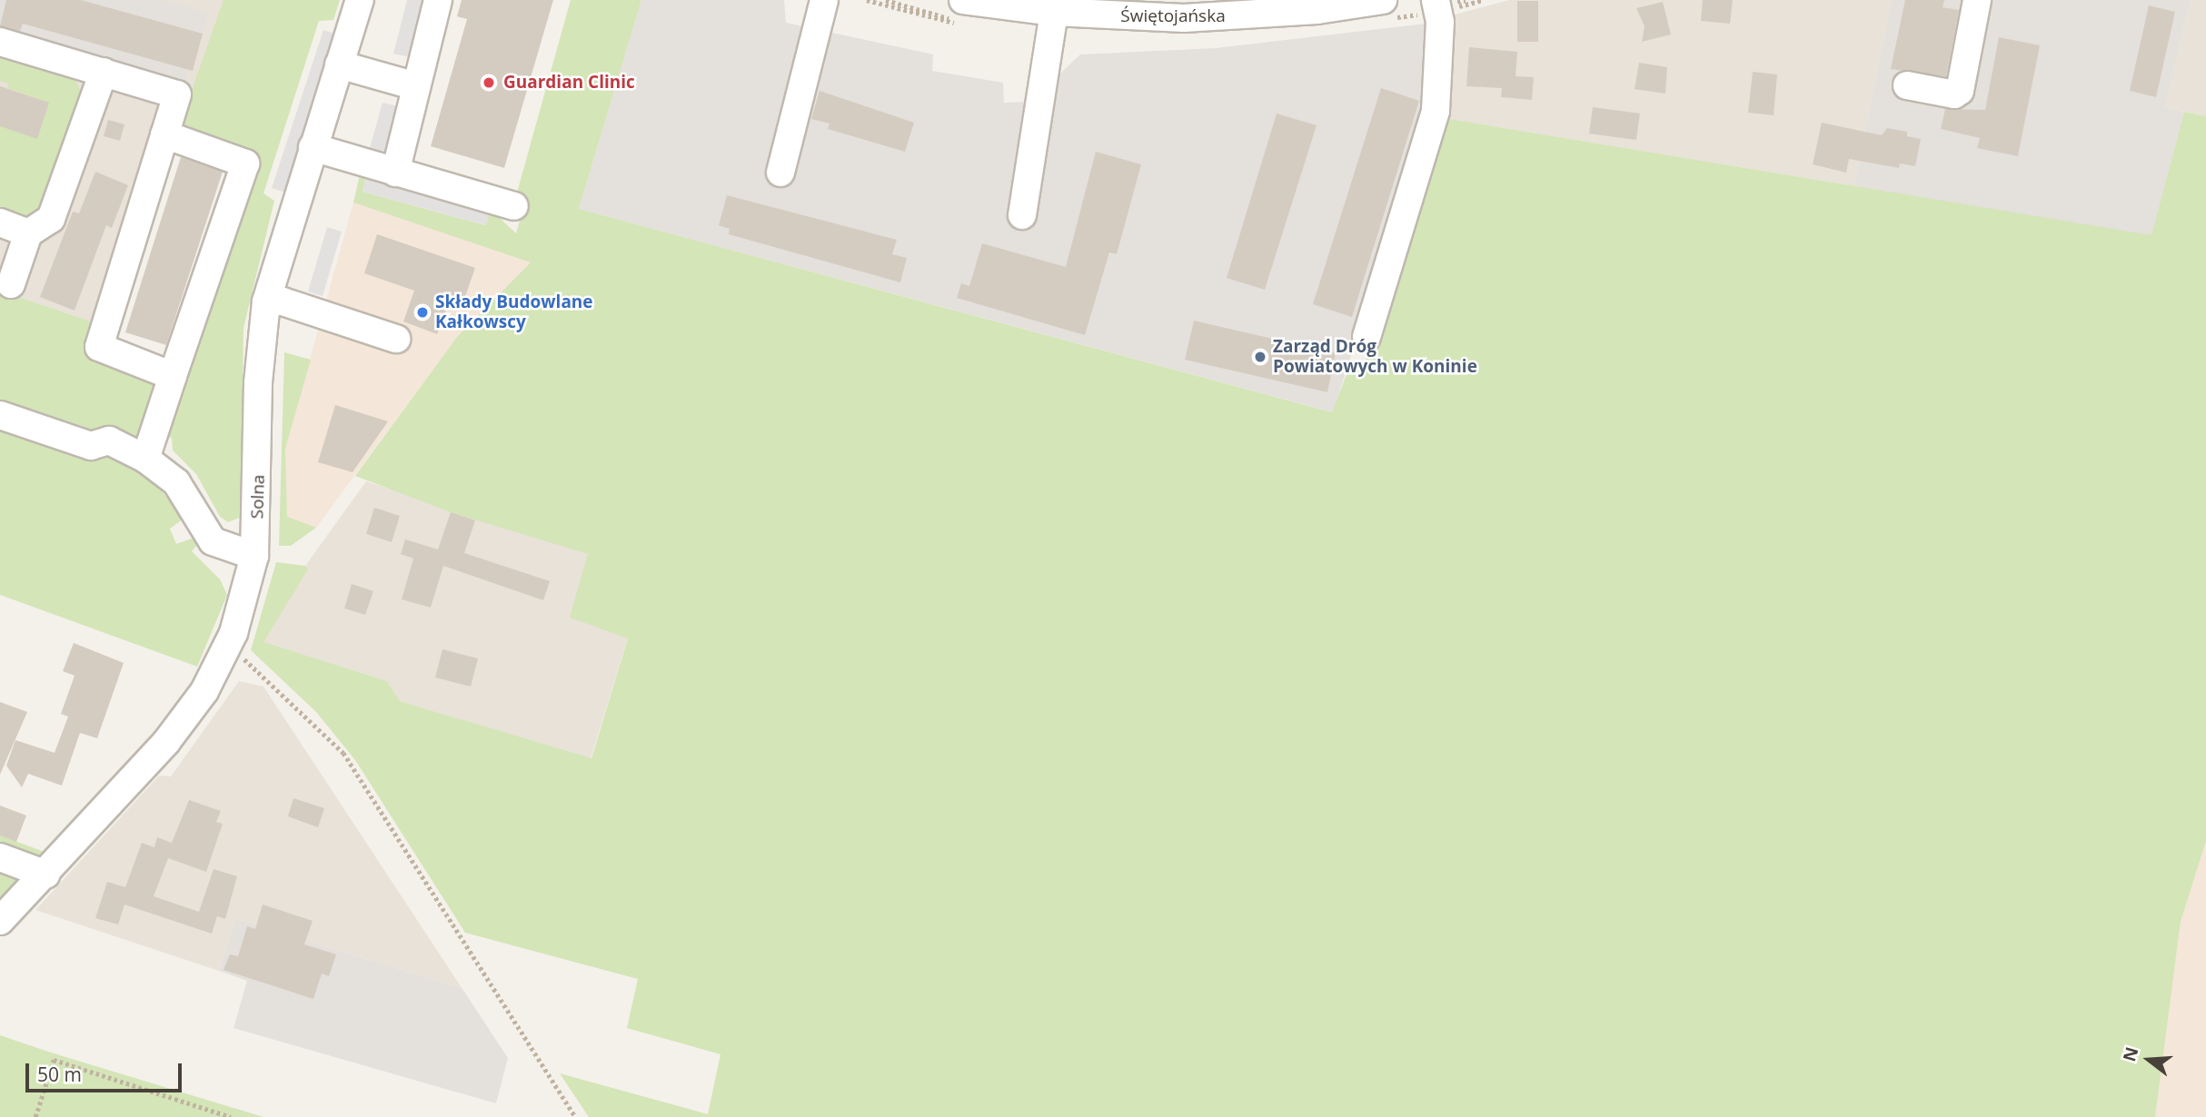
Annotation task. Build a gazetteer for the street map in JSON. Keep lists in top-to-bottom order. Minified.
{"streets":{"street":["Świętojańska","Solna"]},"places":["Guardian Clinic","Składy Budowlane Kałkowscy","Zarząd Dróg Powiatowych w Koninie"],"scale_bar":"50 m","north":"left"}
